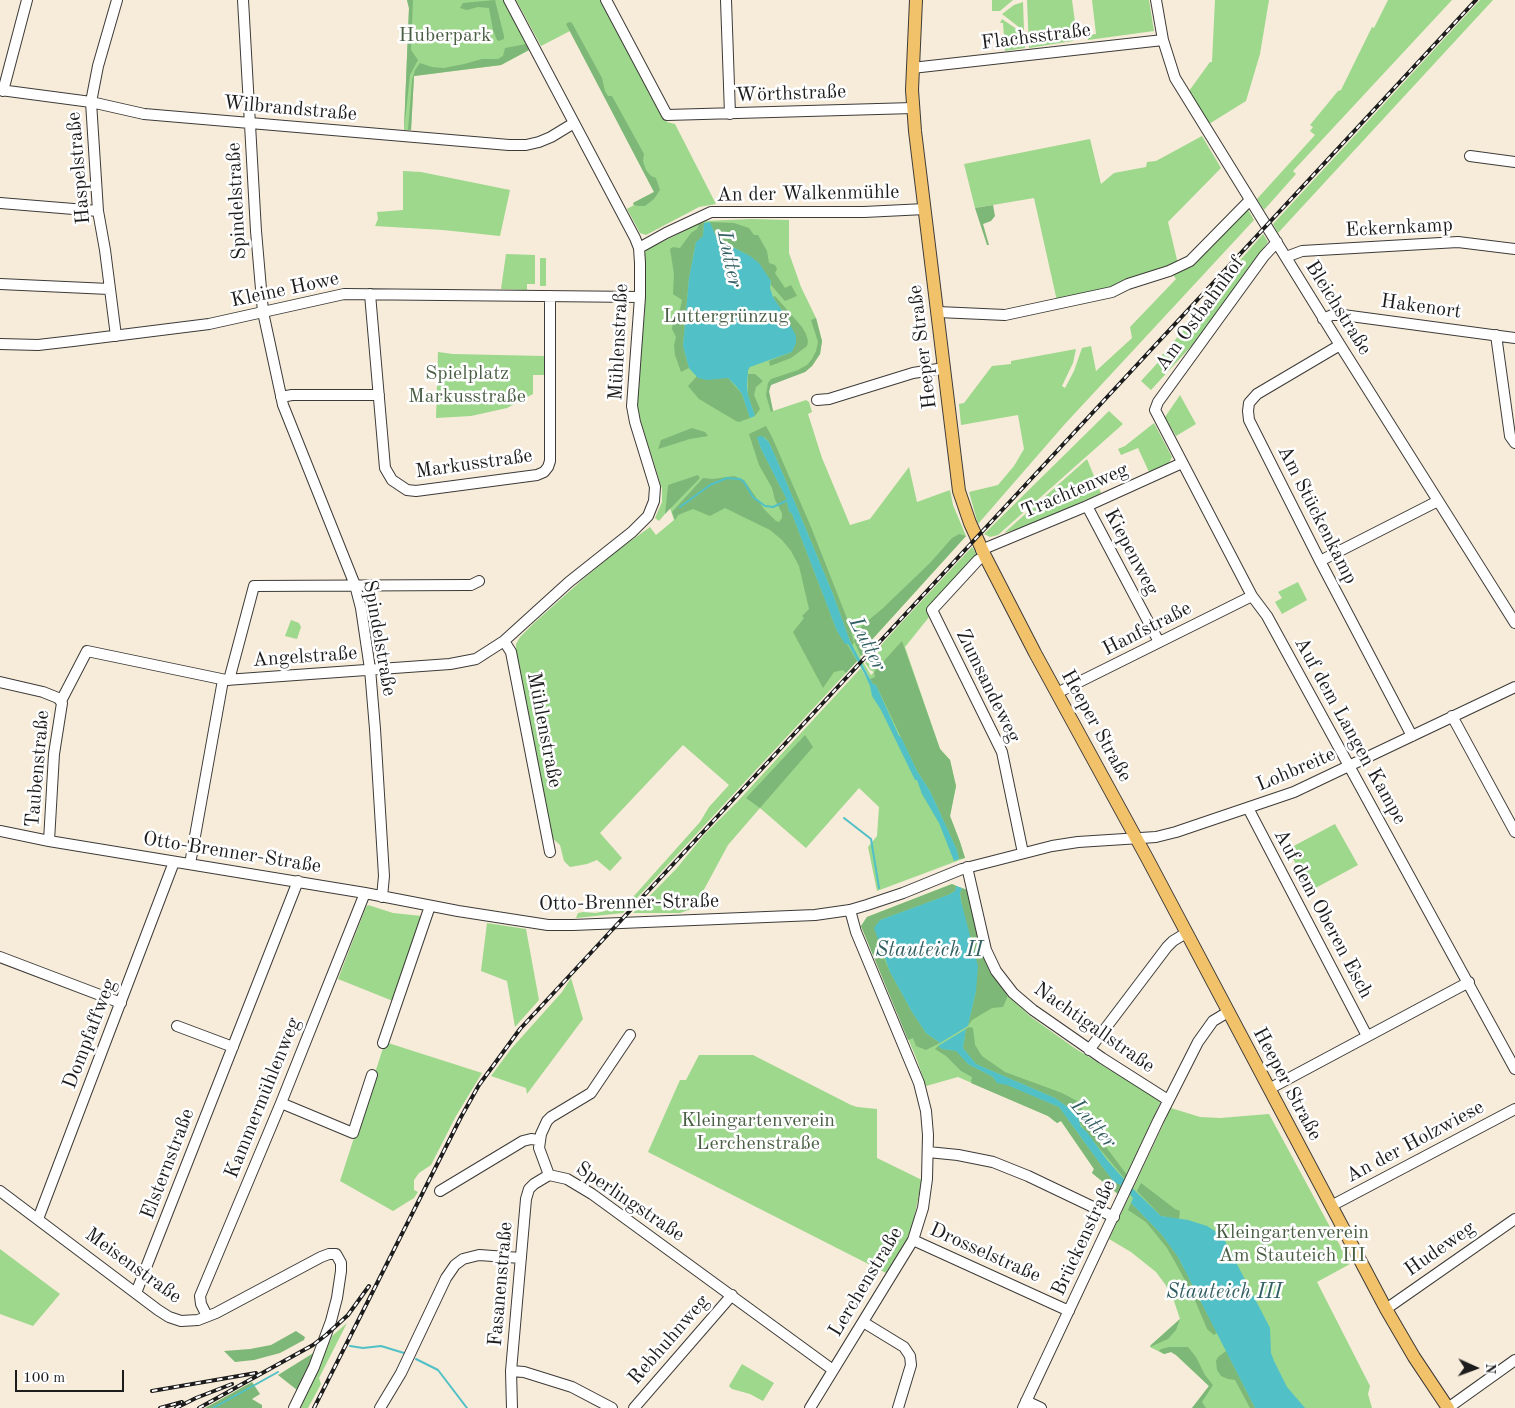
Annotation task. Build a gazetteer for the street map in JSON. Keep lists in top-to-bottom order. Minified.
{"streets":{"main road":["Heeper Straße"],"street":["Flachsstraße","Wörthstraße","Wilbrandstraße","Haspelstraße","An der Walkenmühle","Spindelstraße","Eckernkamp","Kleine Howe","Hakenort","Bleichstraße","Am Ostbahnhof","Mühlenstraße","Markusstraße","Trachtenweg","Am Stückenkamp","Kiepenweg","Hanfstraße","Angelstraße","Zumsandeweg","Auf dem Langen Kampe","Taubenstraße","Lohbreite","Otto-Brenner-Straße","Auf dem Oberen Esch","Nachtigallstraße","Dompfaffweg","Kammermühlenweg","An der Holzwiese","Elsternstraße","Sperlingstraße","Brückenstraße","Hudeweg","Drosselstraße","Meisenstraße","Lerchenstraße","Fasanenstraße","Rebhuhnweg"]},"crossings":[["Flachsstraße","Bleichstraße"],["Flachsstraße","Heeper Straße"],["Wörthstraße","Heeper Straße"],["Wilbrandstraße","Haspelstraße"],["Wilbrandstraße","Spindelstraße"],["Wilbrandstraße","Mühlenstraße"],["Haspelstraße","Kleine Howe"],["An der Walkenmühle","Mühlenstraße"],["An der Walkenmühle","Heeper Straße"],["Spindelstraße","Kleine Howe"],["Spindelstraße","Angelstraße"],["Spindelstraße","Otto-Brenner-Straße"],["Eckernkamp","Bleichstraße"],["Kleine Howe","Mühlenstraße"],["Kleine Howe","Markusstraße"],["Hakenort","Bleichstraße"],["Bleichstraße","Am Ostbahnhof"],["Bleichstraße","Am Stückenkamp"],["Am Ostbahnhof","Auf dem Langen Kampe"],["Mühlenstraße","Angelstraße"],["Heeper Straße","Trachtenweg"],["Heeper Straße","Hanfstraße"],["Heeper Straße","Zumsandeweg"],["Heeper Straße","Lohbreite"],["Heeper Straße","Otto-Brenner-Straße"],["Heeper Straße","An der Holzwiese"],["Heeper Straße","Brückenstraße"],["Heeper Straße","Hudeweg"],["Trachtenweg","Kiepenweg"],["Trachtenweg","Zumsandeweg"],["Trachtenweg","Auf dem Langen Kampe"],["Am Stückenkamp","Lohbreite"],["Kiepenweg","Hanfstraße"],["Hanfstraße","Auf dem Langen Kampe"],["Angelstraße","Taubenstraße"],["Zumsandeweg","Otto-Brenner-Straße"],["Auf dem Langen Kampe","Lohbreite"],["Taubenstraße","Otto-Brenner-Straße"],["Lohbreite","Otto-Brenner-Straße"],["Lohbreite","Auf dem Oberen Esch"],["Otto-Brenner-Straße","Nachtigallstraße"],["Otto-Brenner-Straße","Dompfaffweg"],["Otto-Brenner-Straße","Kammermühlenweg"],["Otto-Brenner-Straße","Elsternstraße"],["Otto-Brenner-Straße","Lerchenstraße"],["Nachtigallstraße","Brückenstraße"],["Dompfaffweg","Meisenstraße"],["Kammermühlenweg","Meisenstraße"],["Elsternstraße","Meisenstraße"],["Sperlingstraße","Lerchenstraße"],["Sperlingstraße","Fasanenstraße"],["Sperlingstraße","Rebhuhnweg"],["Brückenstraße","Drosselstraße"],["Drosselstraße","Lerchenstraße"]],"water":["Lutter","Stauteich II","Stauteich III"],"parks":["Huberpark","Luttergrünzug","Spielplatz Markusstraße","Kleingartenverein Lerchenstraße","Kleingartenverein Am Stauteich III"],"scale_bar":"100 m","north":"right"}
